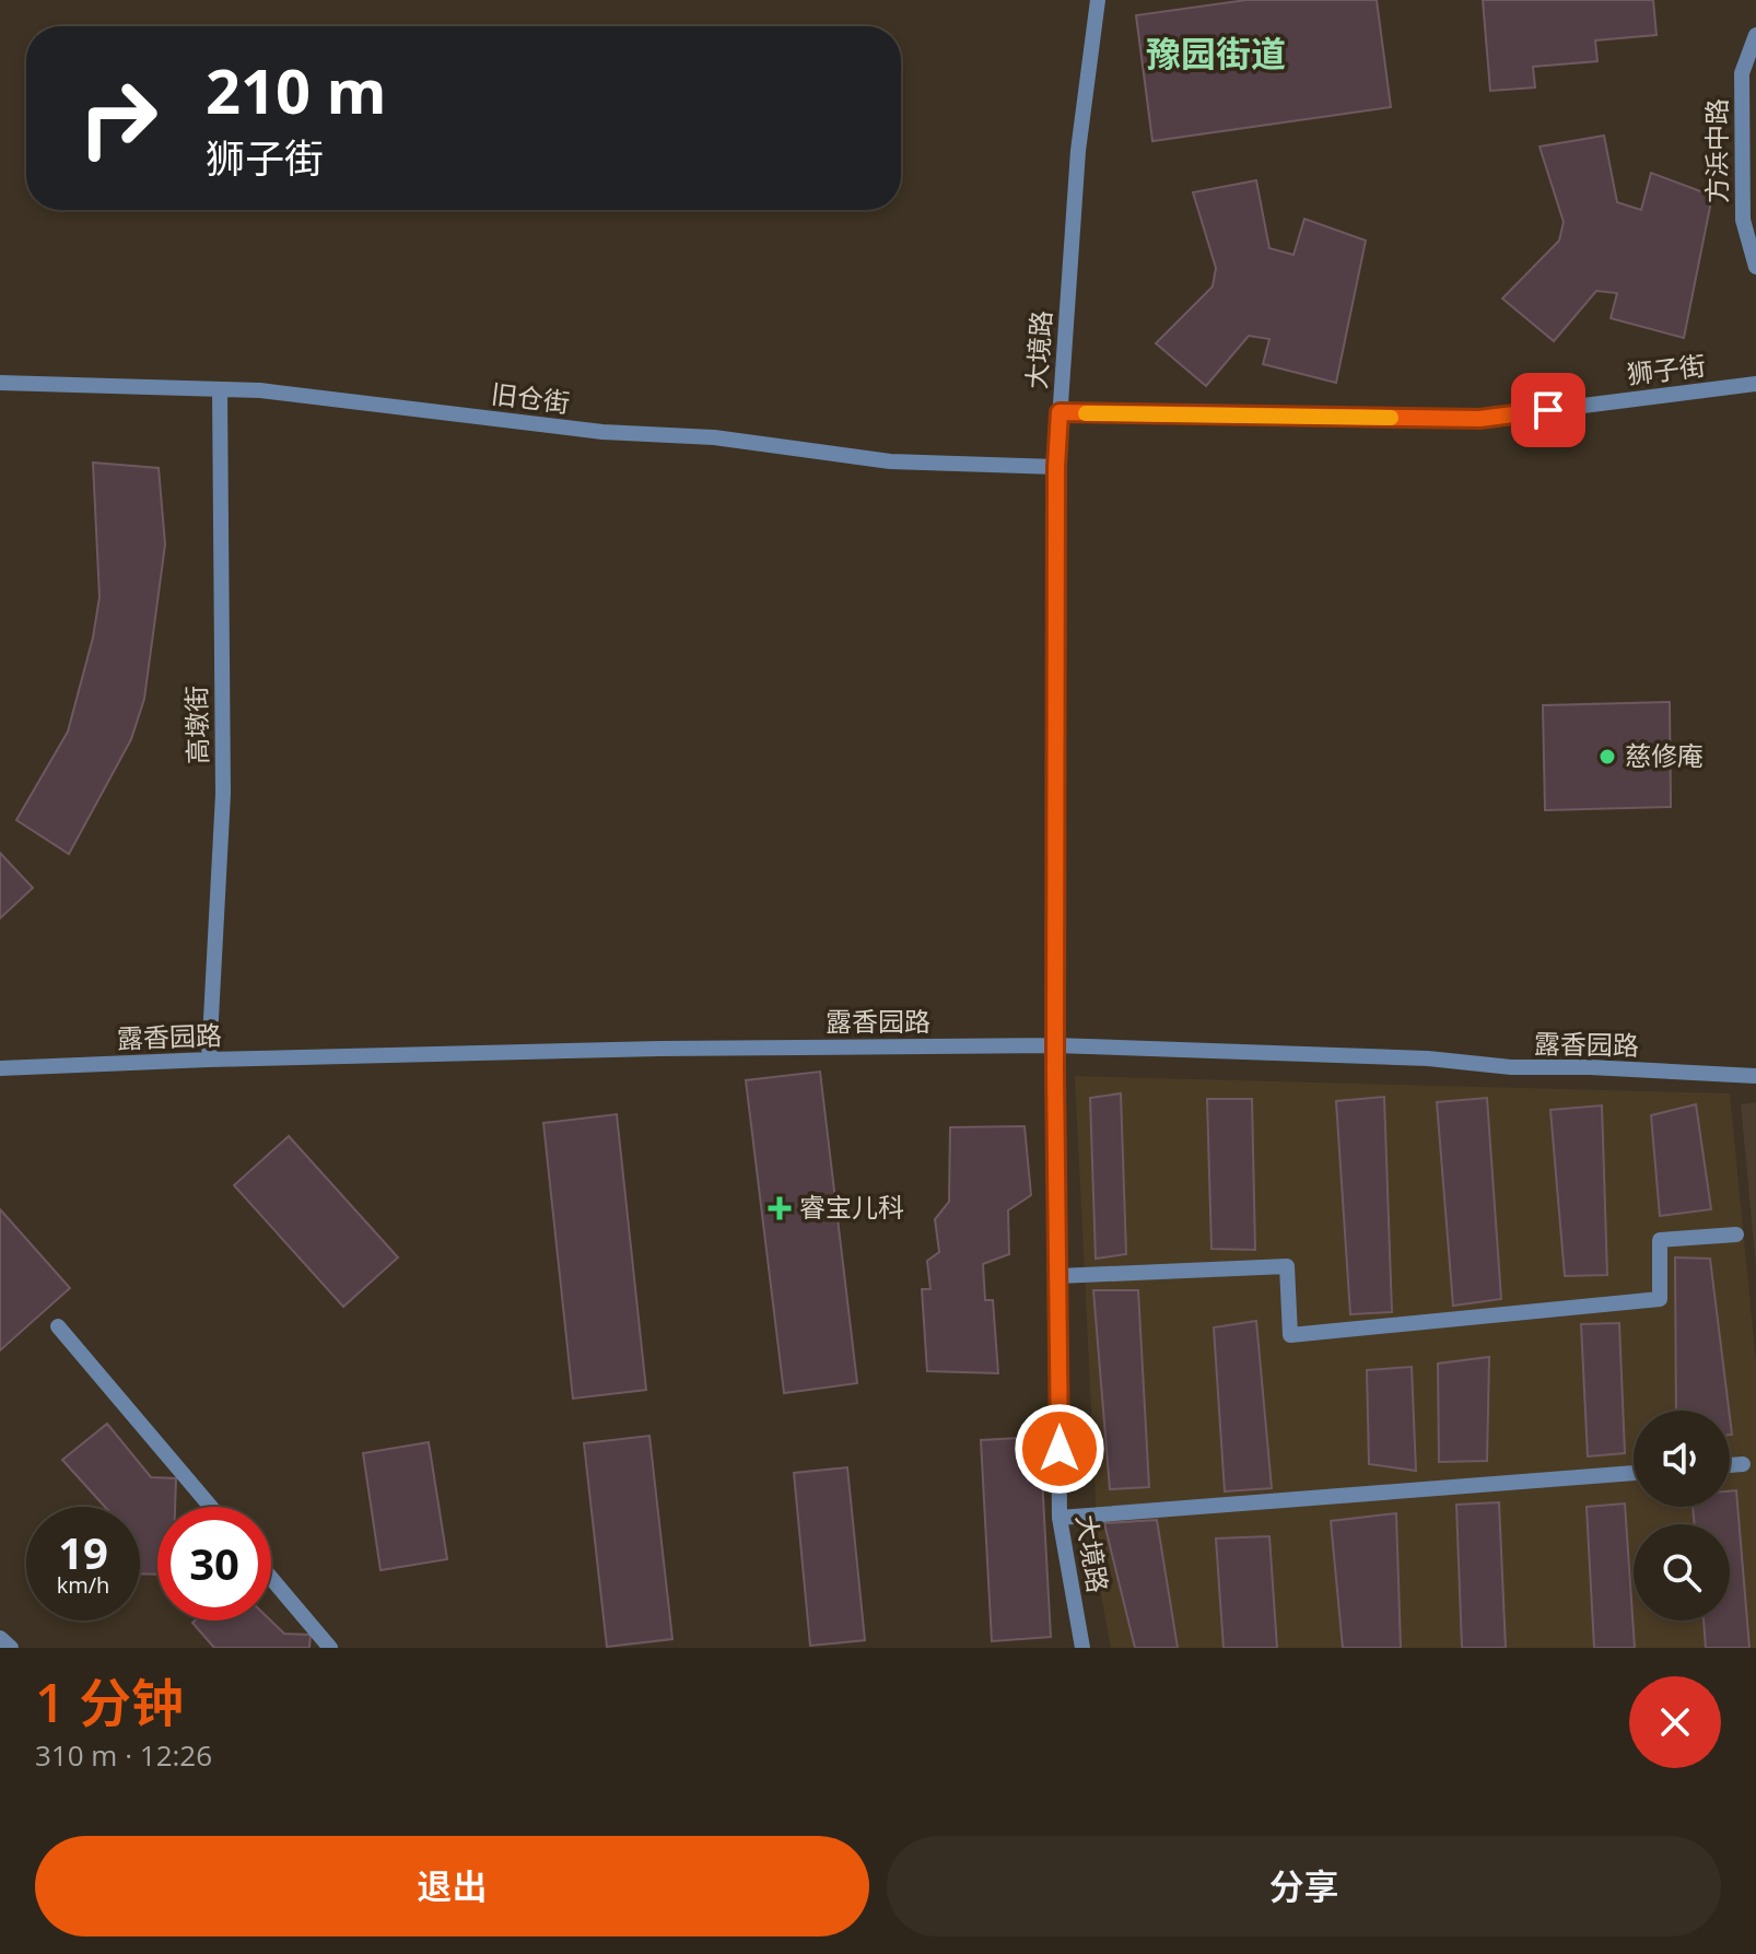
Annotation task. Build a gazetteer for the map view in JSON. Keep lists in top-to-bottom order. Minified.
{"streets":{"street":["方浜中路","大境路","狮子街","旧仓街","高墩街","露香园路"]},"crossings":[["大境路","狮子街"],["大境路","旧仓街"],["大境路","露香园路"],["旧仓街","高墩街"],["高墩街","露香园路"]],"districts":["豫园街道"],"places":{"other":["慈修庵"],"health":["睿宝儿科"]},"page":{"turn":["210 m","狮子街"],"speed":"19 km/h","limit":"30","heading":["1 分钟","310 m · 12:26"],"buttons":["退出","分享"]}}
